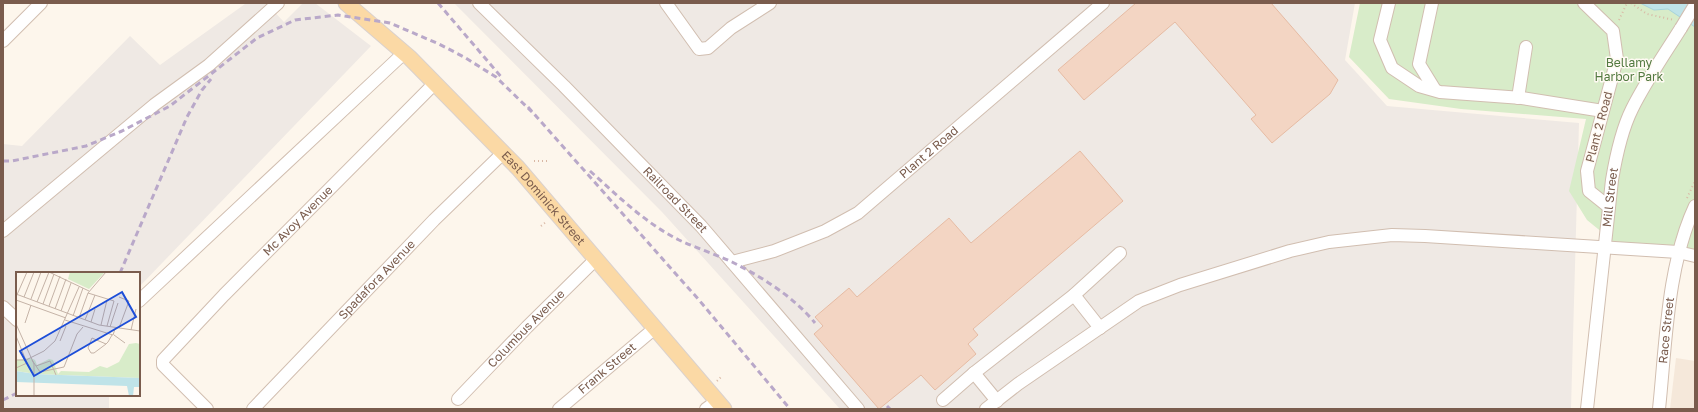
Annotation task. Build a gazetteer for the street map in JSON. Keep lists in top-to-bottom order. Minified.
{"streets":{"main road":["East Dominick Street"],"street":["Plant 2 Road","Mill Street","Railroad Street","Mc Avoy Avenue","Spadafora Avenue","Columbus Avenue","Race Street","Frank Street"]},"crossings":[["Plant 2 Road","Mill Street"],["Plant 2 Road","Railroad Street"],["East Dominick Street","Mc Avoy Avenue"],["East Dominick Street","Spadafora Avenue"],["East Dominick Street","Columbus Avenue"],["East Dominick Street","Frank Street"]],"parks":["Bellamy Harbor Park"]}
